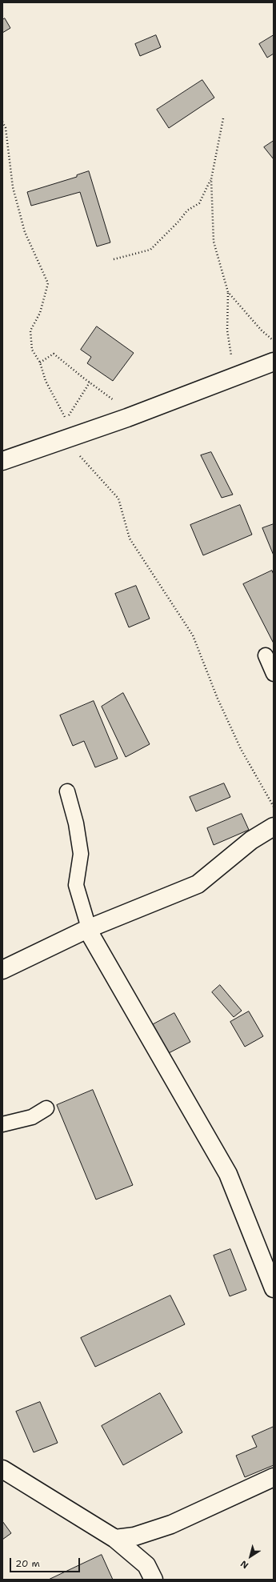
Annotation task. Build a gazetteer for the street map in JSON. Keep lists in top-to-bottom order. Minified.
{"scale_bar":"20 m","north":"bottom left"}
